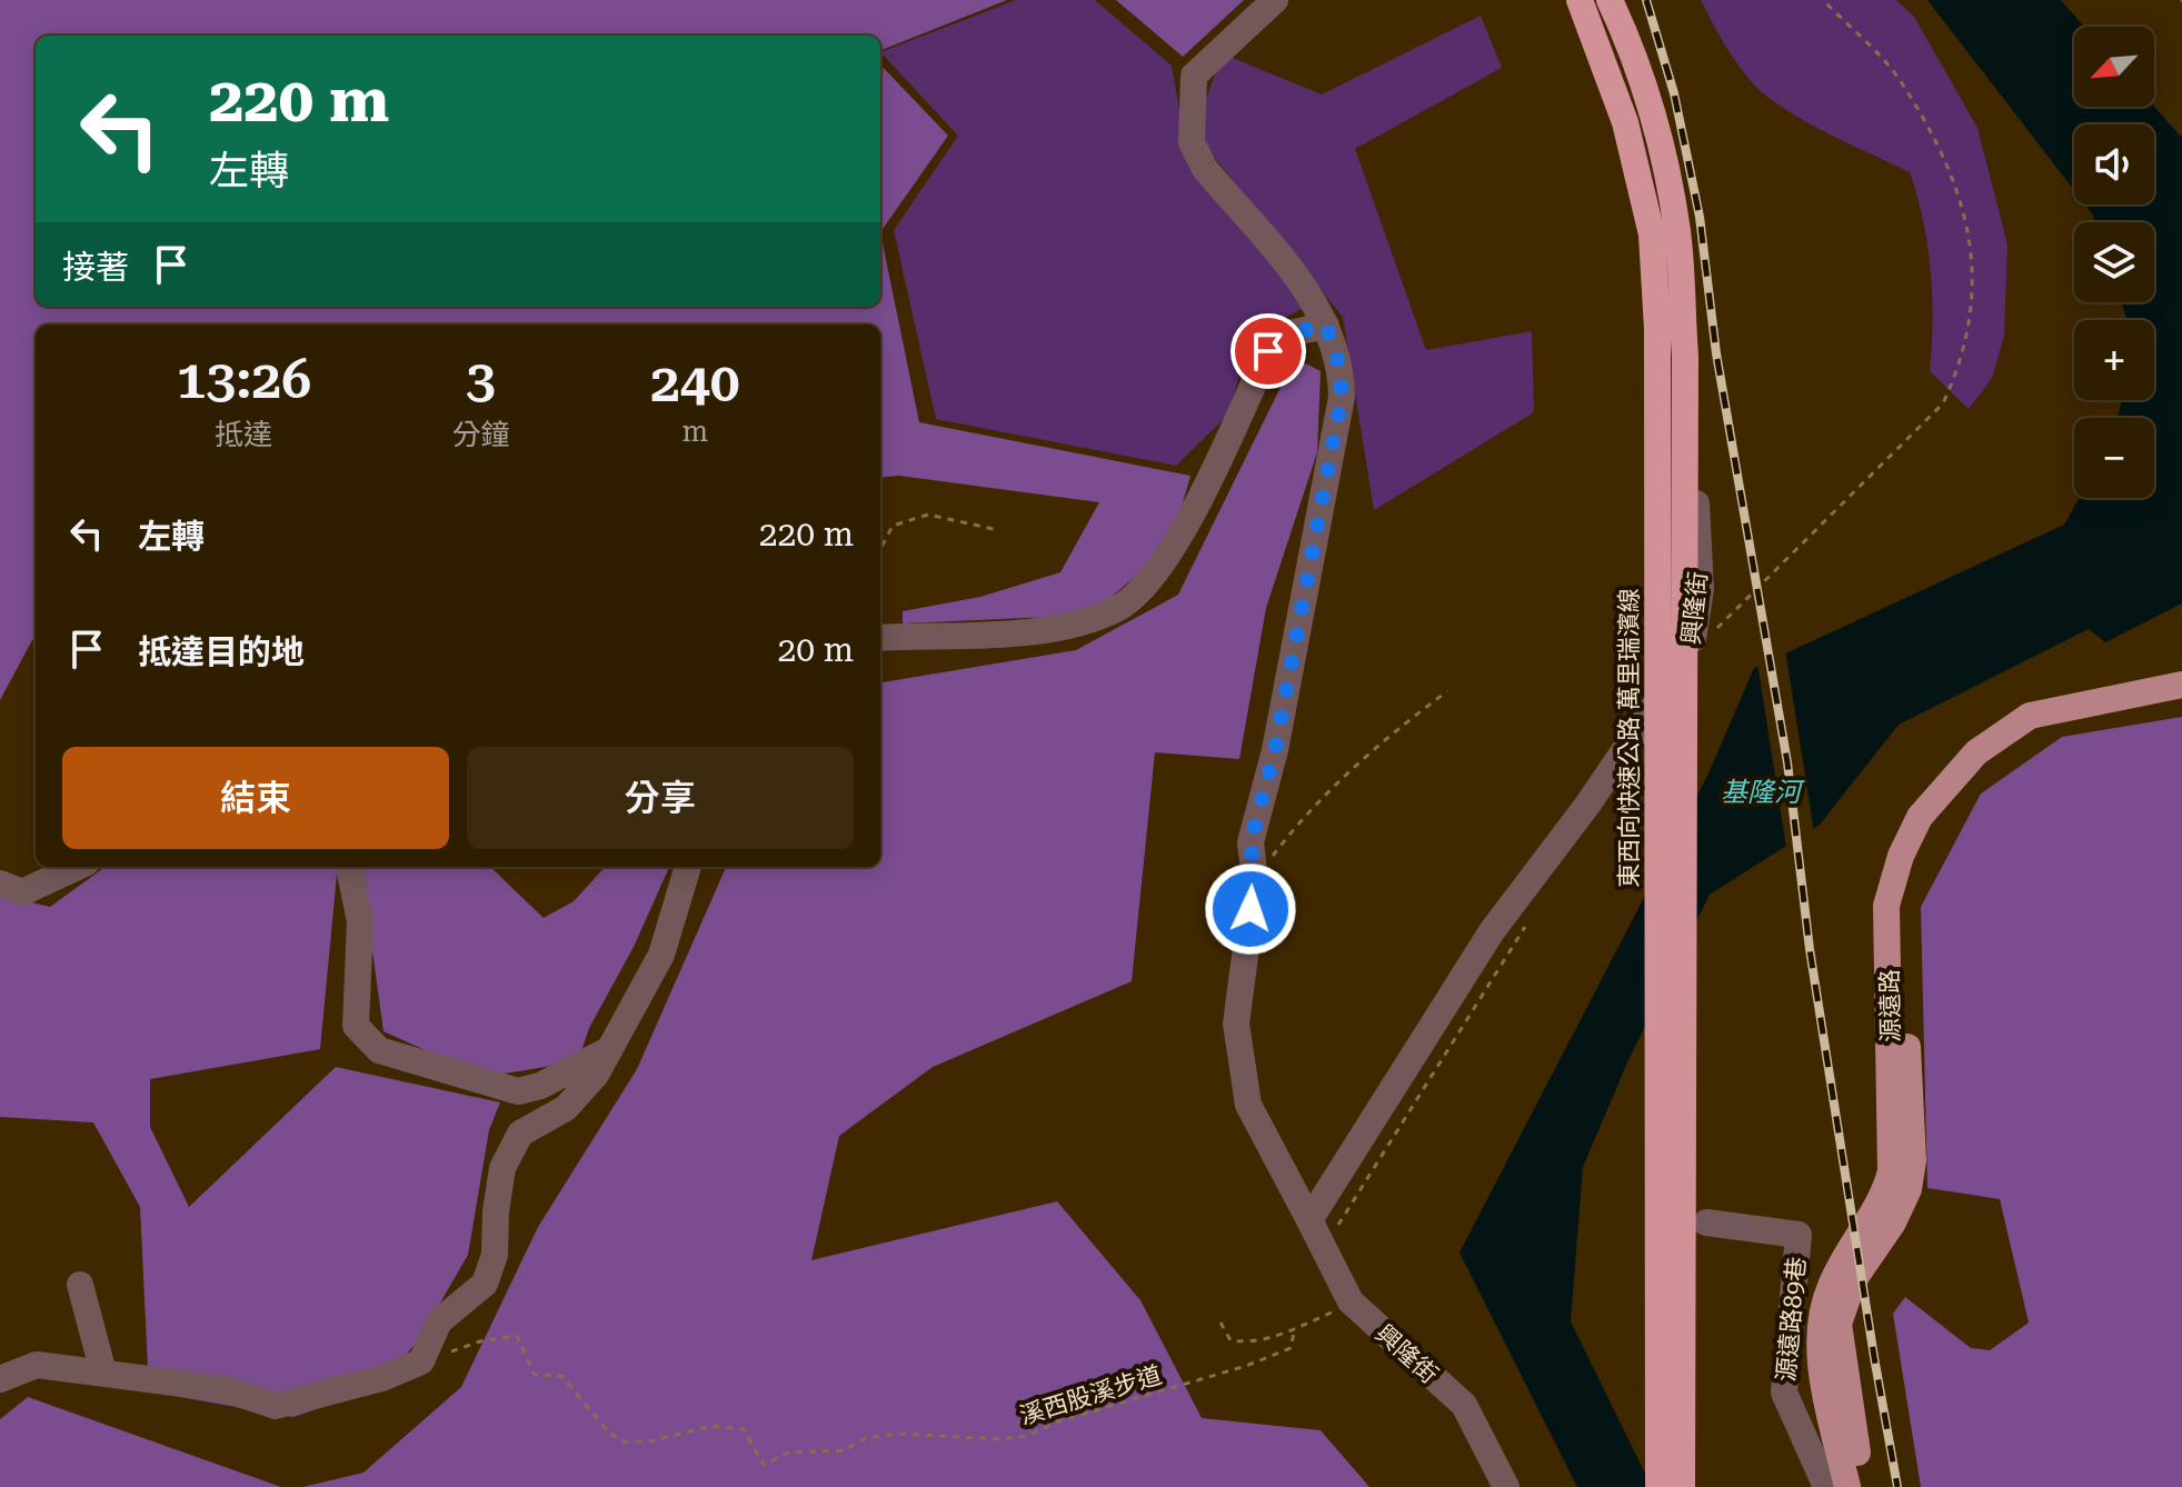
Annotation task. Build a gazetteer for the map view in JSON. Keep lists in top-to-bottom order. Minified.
{"streets":{"highway":["東西向快速公路 萬里瑞濱線"],"main road":["源遠路"],"street":["興隆街","源遠路89巷"],"path":["溪西股溪步道"]},"water":["基隆河"],"north":"bottom left","page":{"map_buttons":["+","−"],"turn":["220 m","左轉"],"then":"接著","eta":["13:26","抵達","3","分鐘","240","m"],"list":[{"name":"左轉","value":"220 m"},{"name":"抵達目的地","value":"20 m"}],"buttons":["結束","分享"]}}
